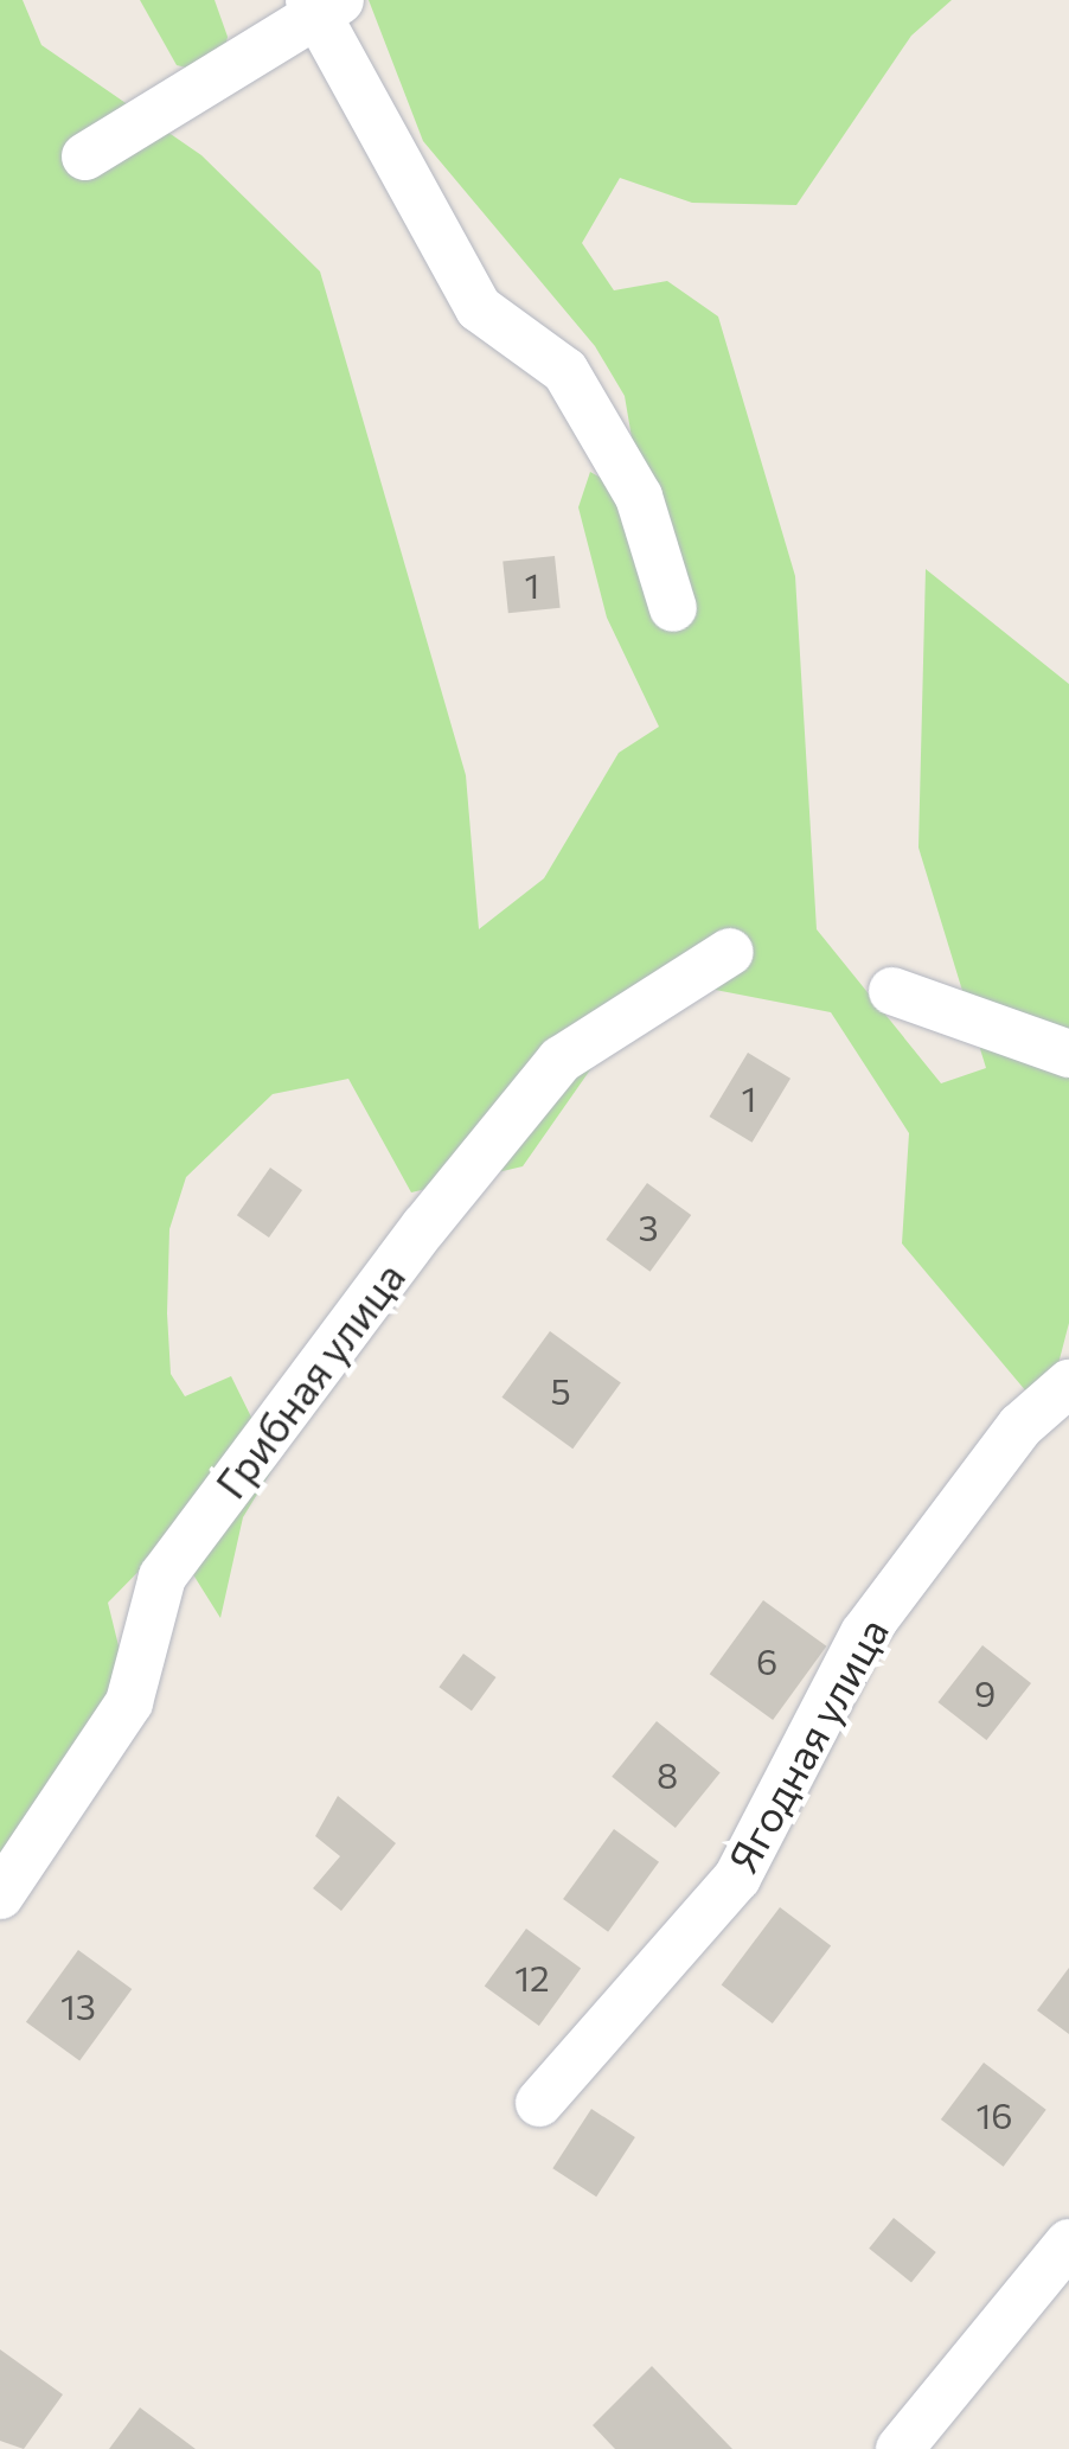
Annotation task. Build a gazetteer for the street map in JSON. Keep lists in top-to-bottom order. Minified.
{"streets":{"street":["Грибная улица","Ягодная улица"]},"house_numbers":["1","1","3","5","6","9","8","12","13","16"]}
